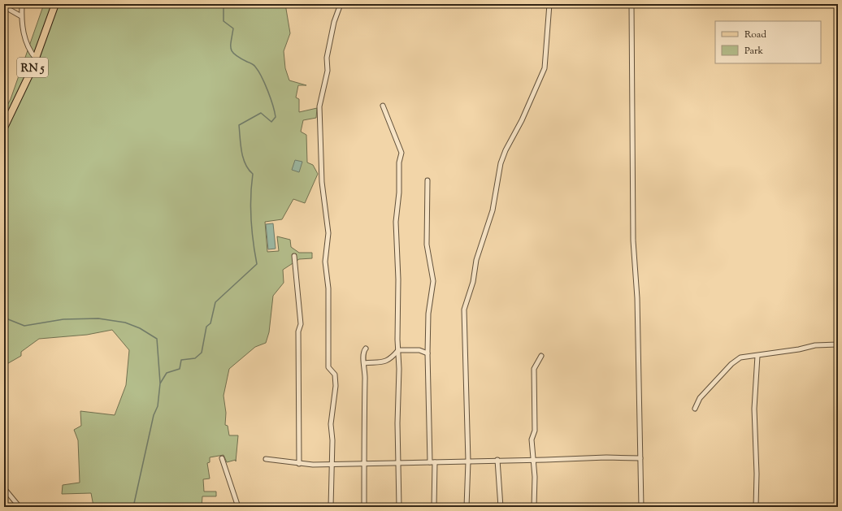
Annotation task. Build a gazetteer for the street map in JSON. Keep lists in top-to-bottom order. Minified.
{"streets":{"main road":["RN 5"]},"legend":["Road","Park"]}
